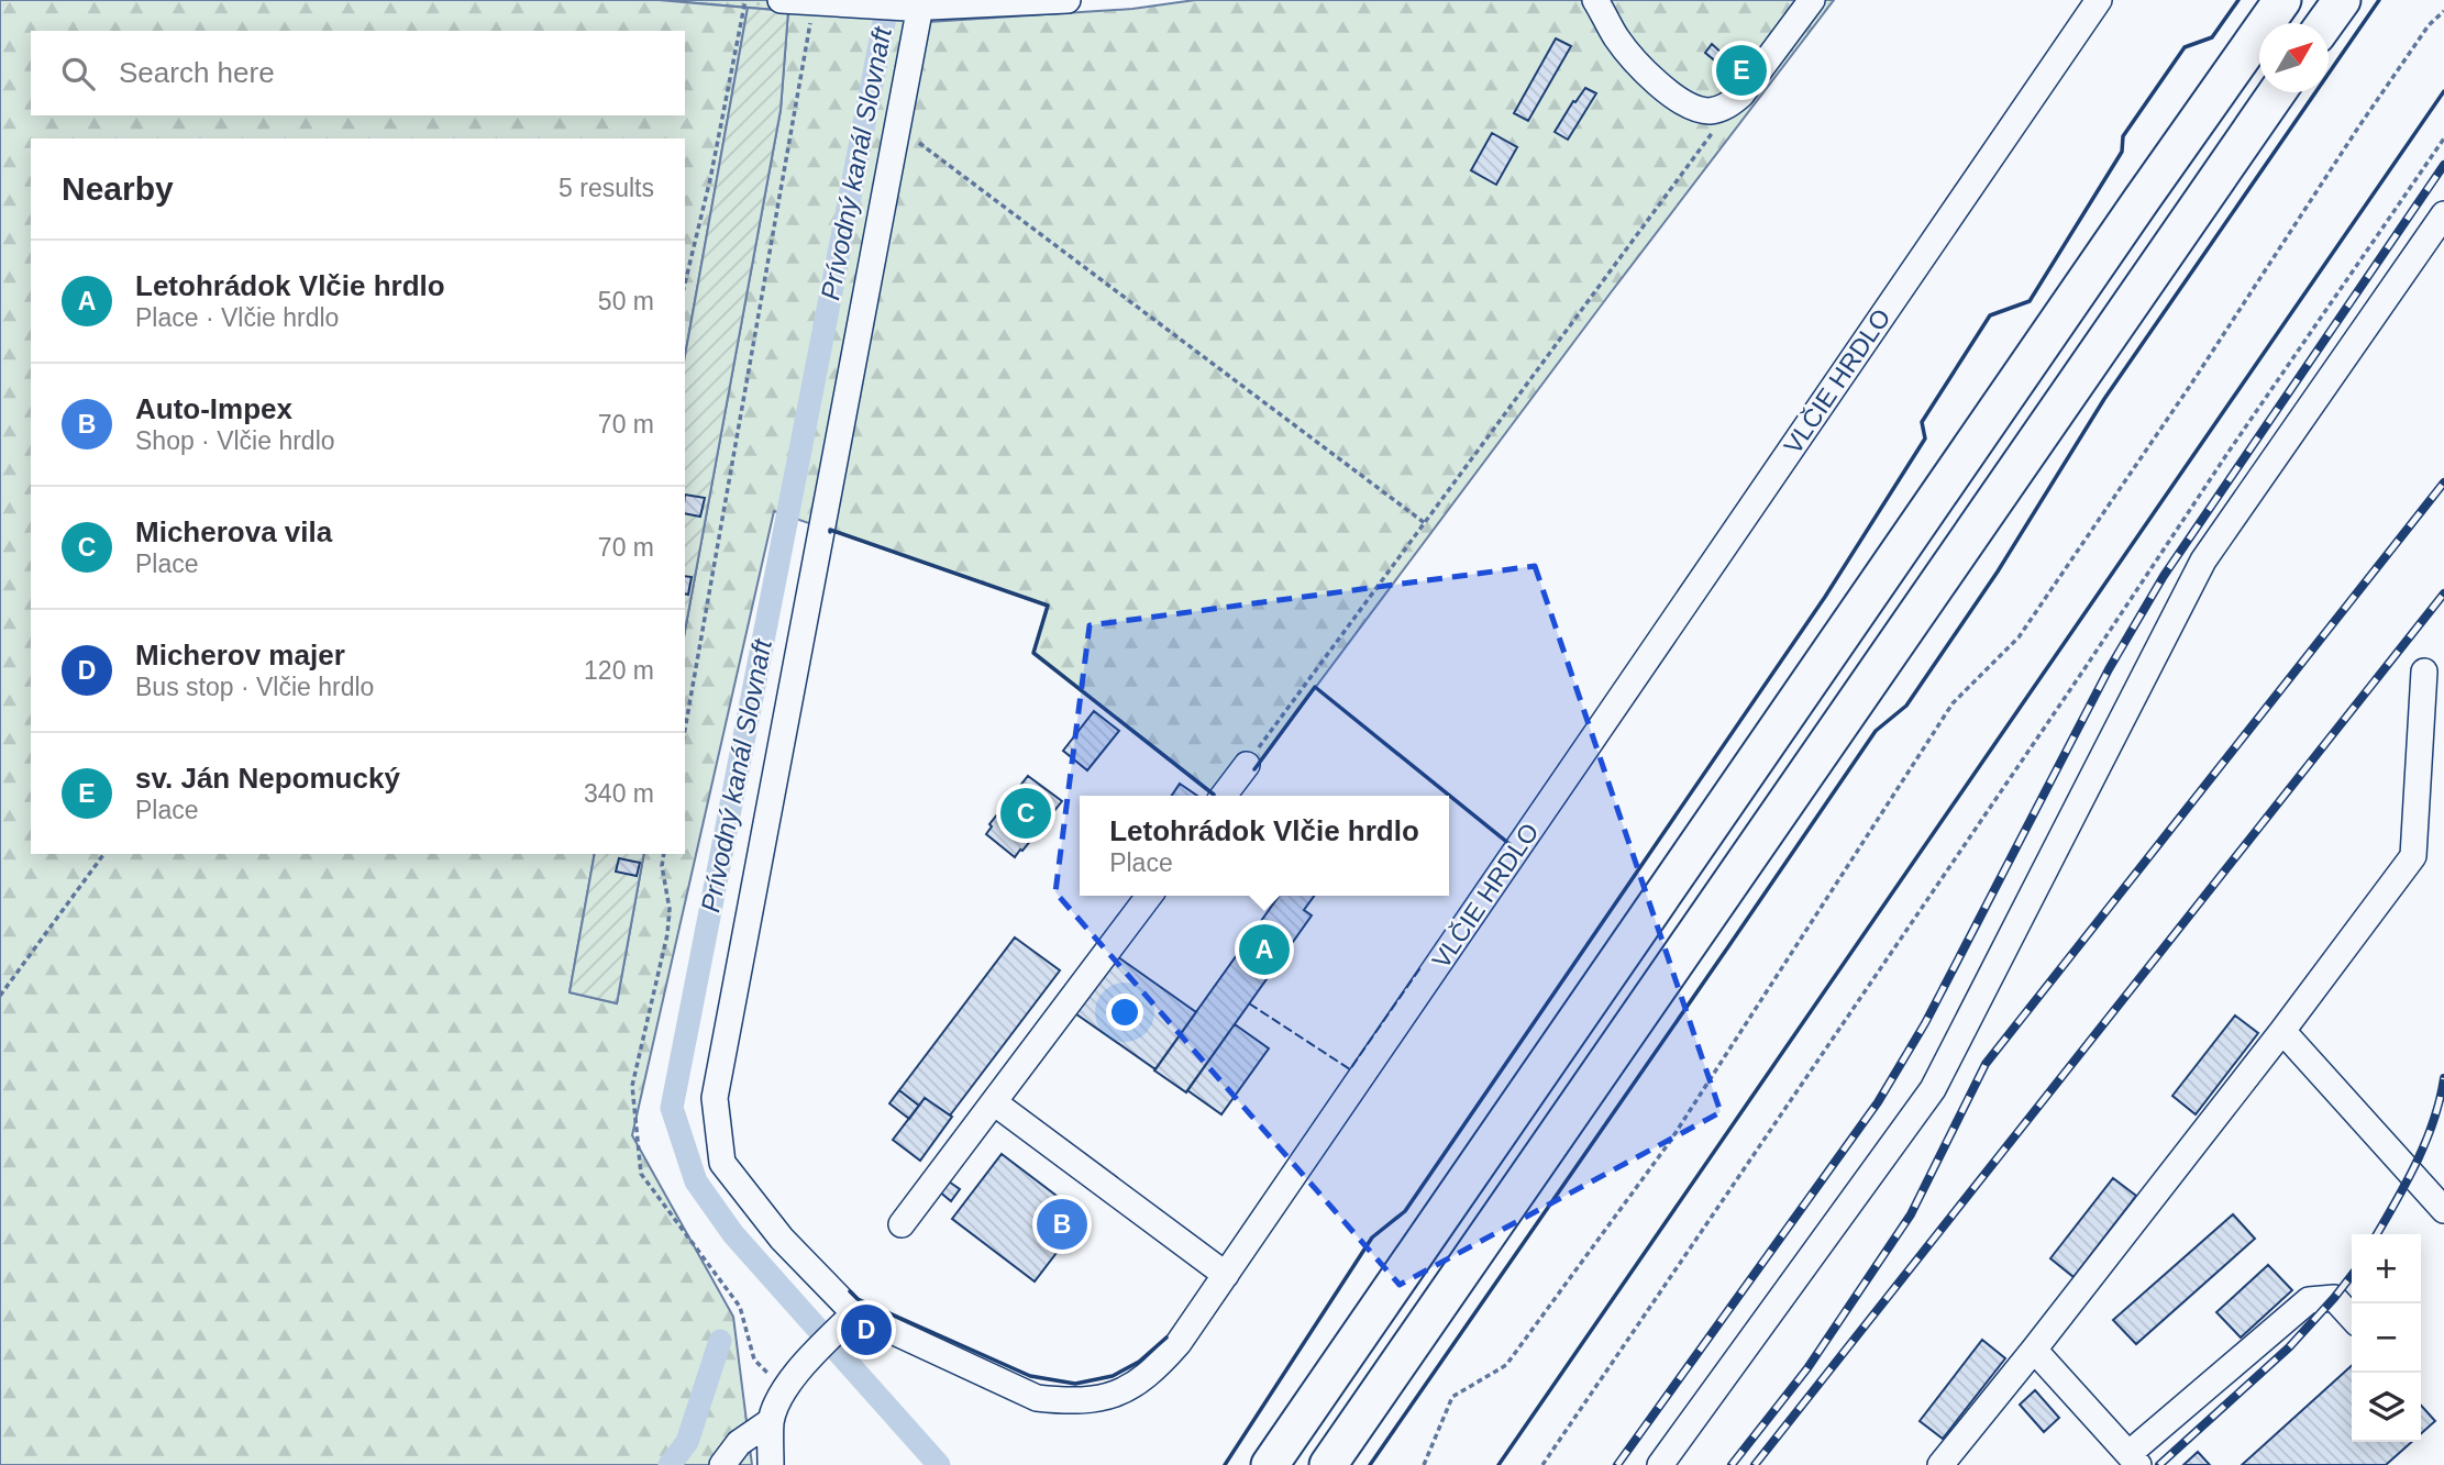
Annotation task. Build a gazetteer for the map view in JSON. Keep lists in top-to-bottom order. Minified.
{"streets":{"street":["VLČIE HRDLO"]},"water":["Prívodný kanál Slovnaft"],"north":"top right","page":{"search":"Search here","pins":["E","C","A","B","D"],"heading":["Nearby","5 results"],"list":[{"mark":"A","name":"Letohrádok Vlčie hrdlo","note":"Place · Vlčie hrdlo","value":"50 m"},{"mark":"B","name":"Auto-Impex","note":"Shop · Vlčie hrdlo","value":"70 m"},{"mark":"C","name":"Micherova vila","note":"Place","value":"70 m"},{"mark":"D","name":"Micherov majer","note":"Bus stop · Vlčie hrdlo","value":"120 m"},{"mark":"E","name":"sv. Ján Nepomucký","note":"Place","value":"340 m"}],"popup":["Letohrádok Vlčie hrdlo","Place"],"map_buttons":["+","−"]}}
